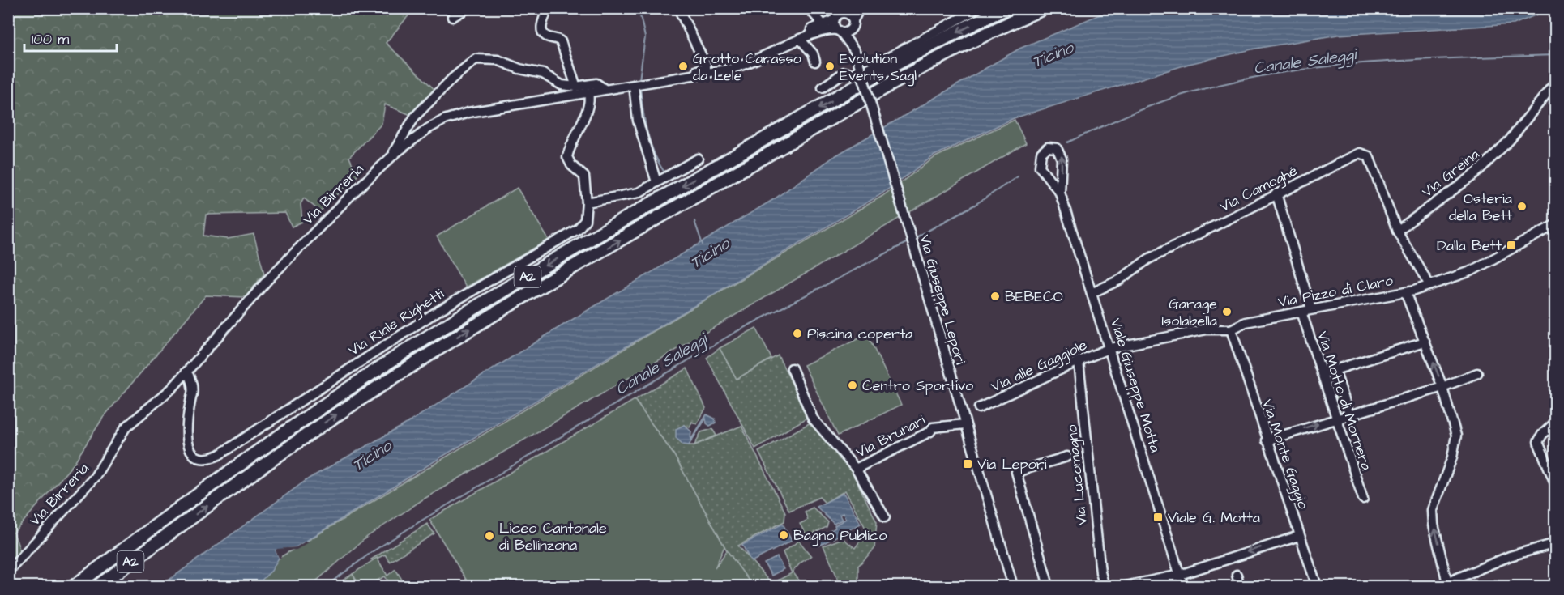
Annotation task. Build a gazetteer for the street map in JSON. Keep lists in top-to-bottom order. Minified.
{"streets":{"highway":["A2"],"street":["Via Greina","Via Camoghé","Via Birreria","Via Pizzo di Claro","Via Giuseppe Lepori","Via Riale Righetti","Via alle Gaggiole","Viale Giuseppe Motta","Via Motto di Mornera","Via Brunari","Via Monte Gaggio","Via Lucomagno"]},"crossings":[["Via Greina","Via Camoghé"],["Via Camoghé","Viale Giuseppe Motta"],["Via Birreria","Via Giuseppe Lepori"],["Via Birreria","Via Riale Righetti"],["Via Pizzo di Claro","Via alle Gaggiole"],["Via Pizzo di Claro","Viale Giuseppe Motta"],["Via Pizzo di Claro","Via Motto di Mornera"],["Via Pizzo di Claro","Via Monte Gaggio"],["Via Giuseppe Lepori","Via Brunari"],["Via alle Gaggiole","Viale Giuseppe Motta"],["Via alle Gaggiole","Via Lucomagno"]],"water":["Ticino","Canale Saleggi"],"places":{"other":["Grotto Carasso da Lele","Evolution Events Sagl","Osteria della Bett","BEBECO","Garage Isolabella","Piscina coperta","Centro Sportivo","Bagno Publico","Liceo Cantonale di Bellinzona"],"transit":["Dalla Bett","Via Lepori","Viale G. Motta"]},"scale_bar":"100 m"}
